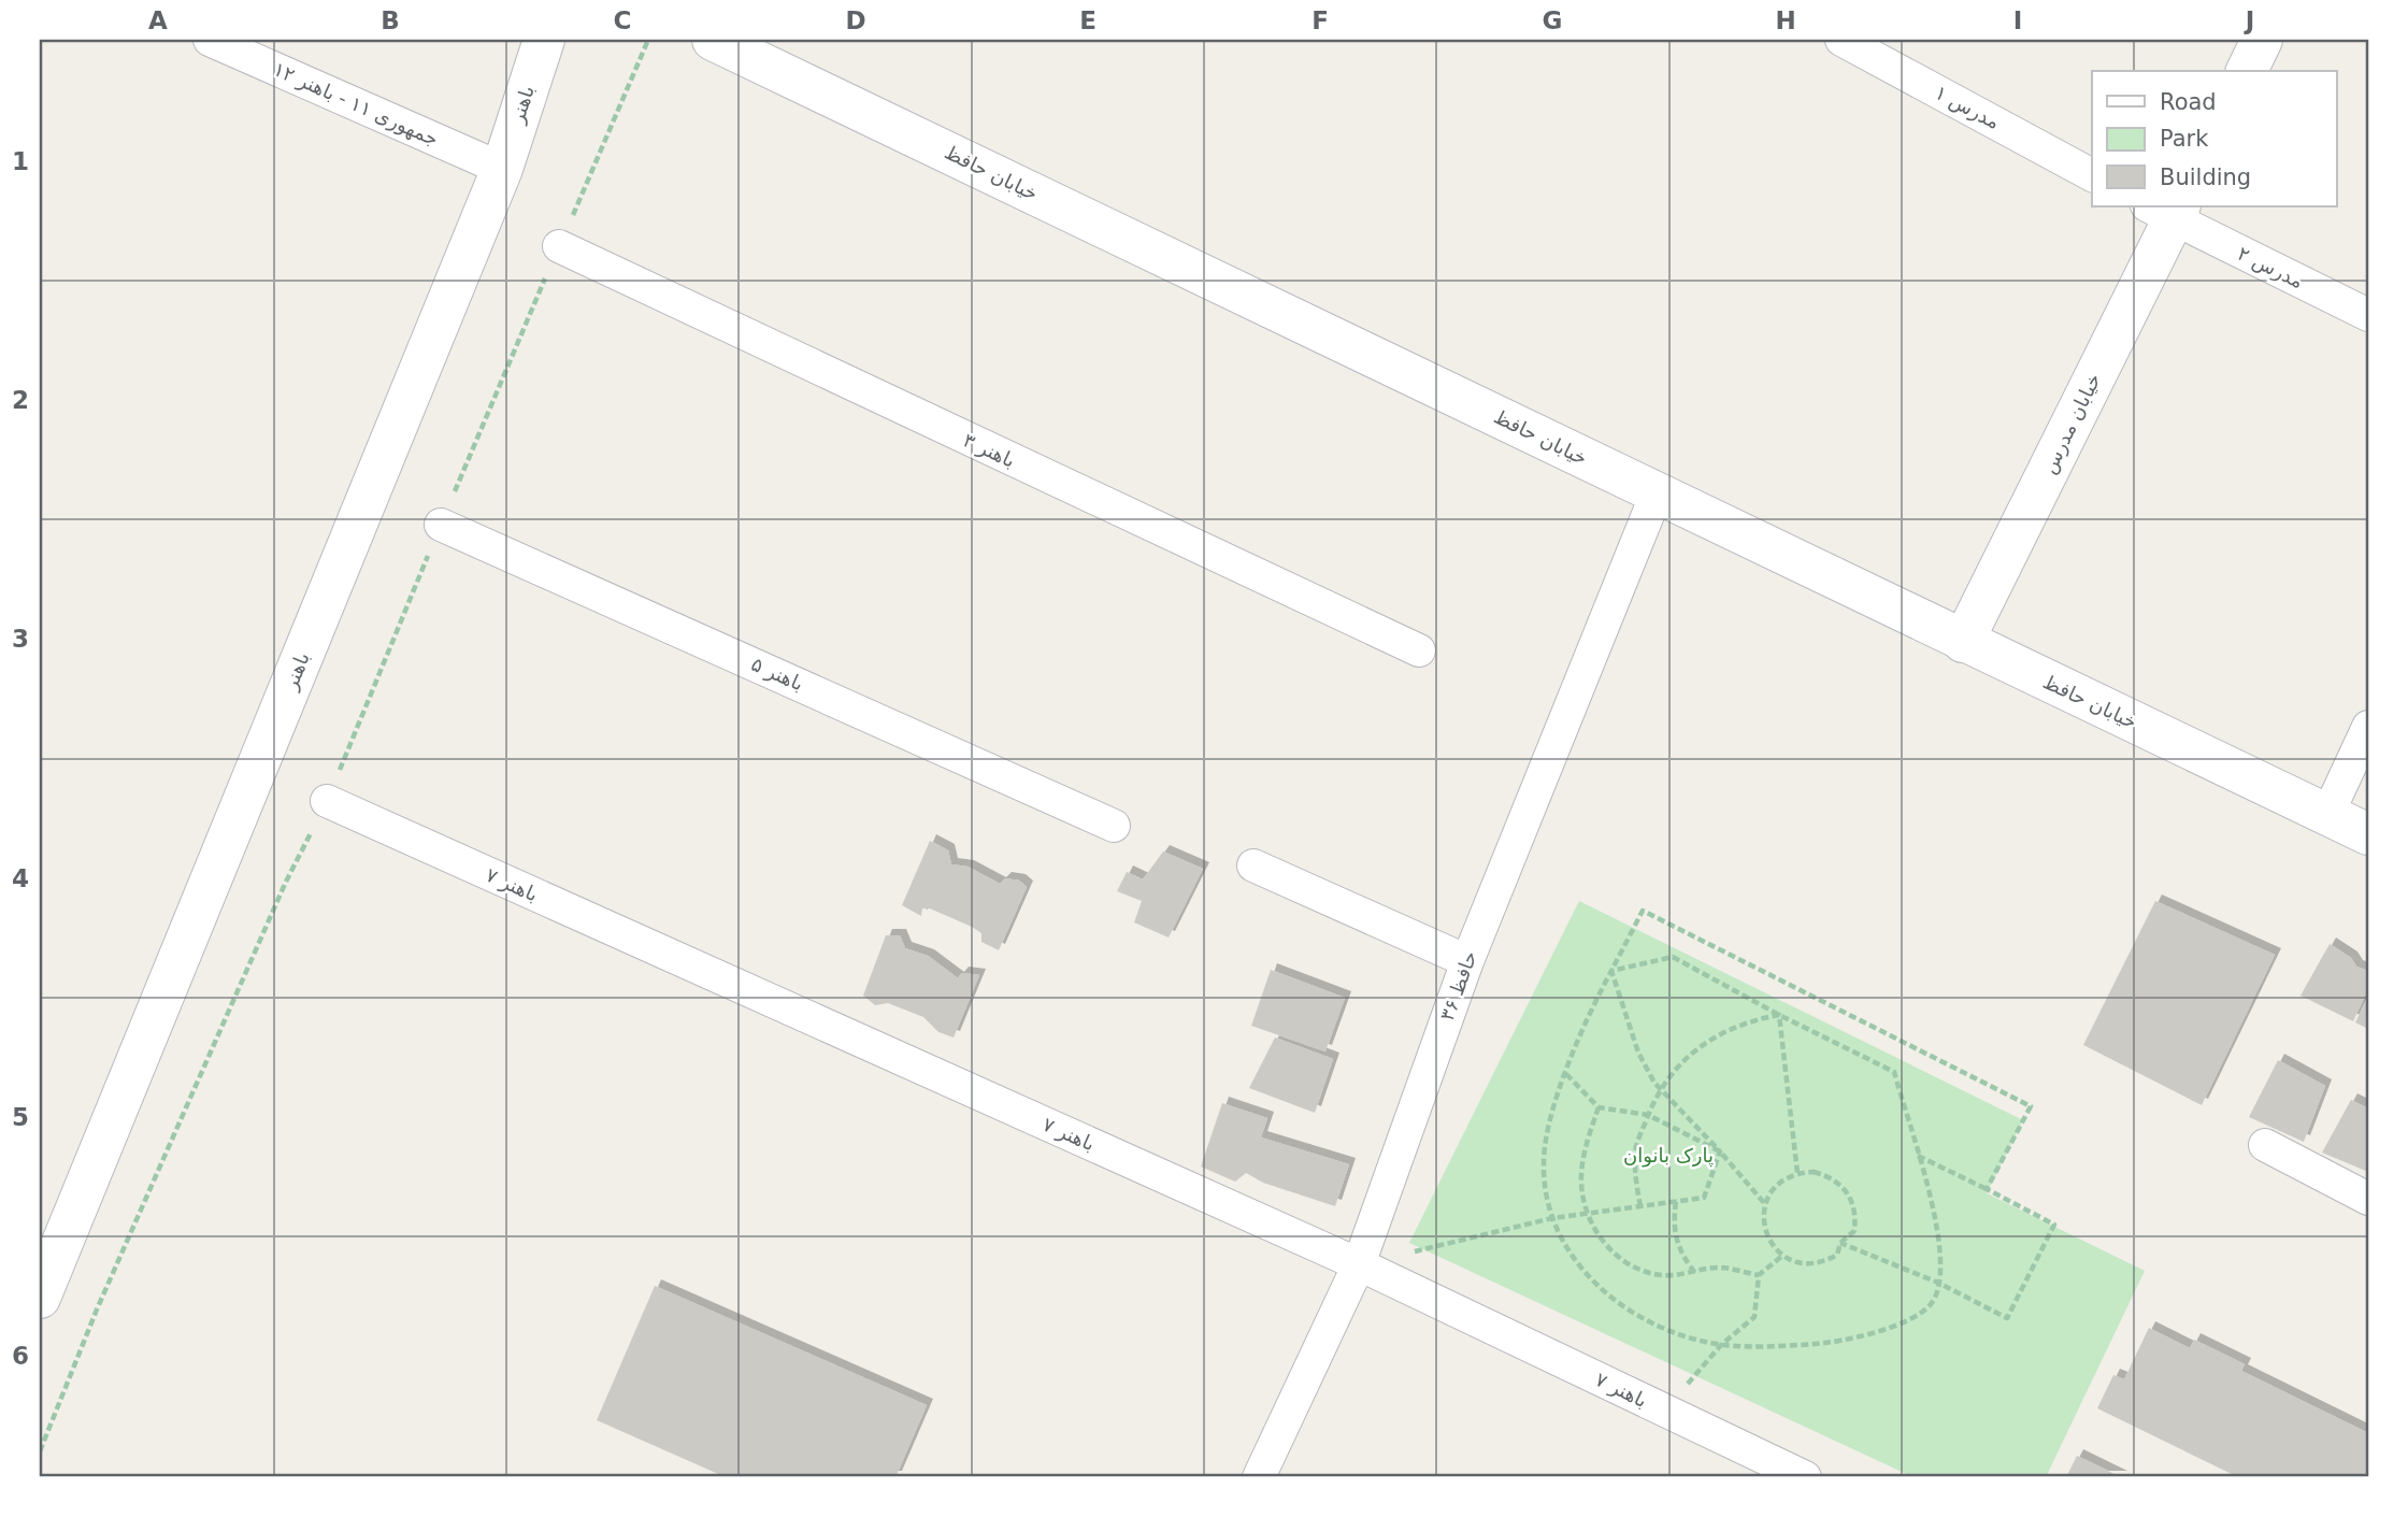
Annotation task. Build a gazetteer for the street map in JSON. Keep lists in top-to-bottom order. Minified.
{"streets":{"main road":["باهنر","خیابان حافظ","خیابان مدرس"],"street":["جمهوری ۱۱ - باهنر ۱۲","مدرس ۱","مدرس ۲","باهنر ۳","باهنر ۵","باهنر ۷","حافظ ۳۶"]},"crossings":[["جمهوری ۱۱ - باهنر ۱۲","باهنر"],["خیابان حافظ","خیابان مدرس"],["خیابان حافظ","حافظ ۳۶"],["مدرس ۲","خیابان مدرس"],["باهنر ۷","حافظ ۳۶"]],"parks":["پارک بانوان"],"legend":["Road","Park","Building"],"grid":{"columns":["A","B","C","D","E","F","G","H","I","J"],"rows":["1","2","3","4","5","6"]}}
